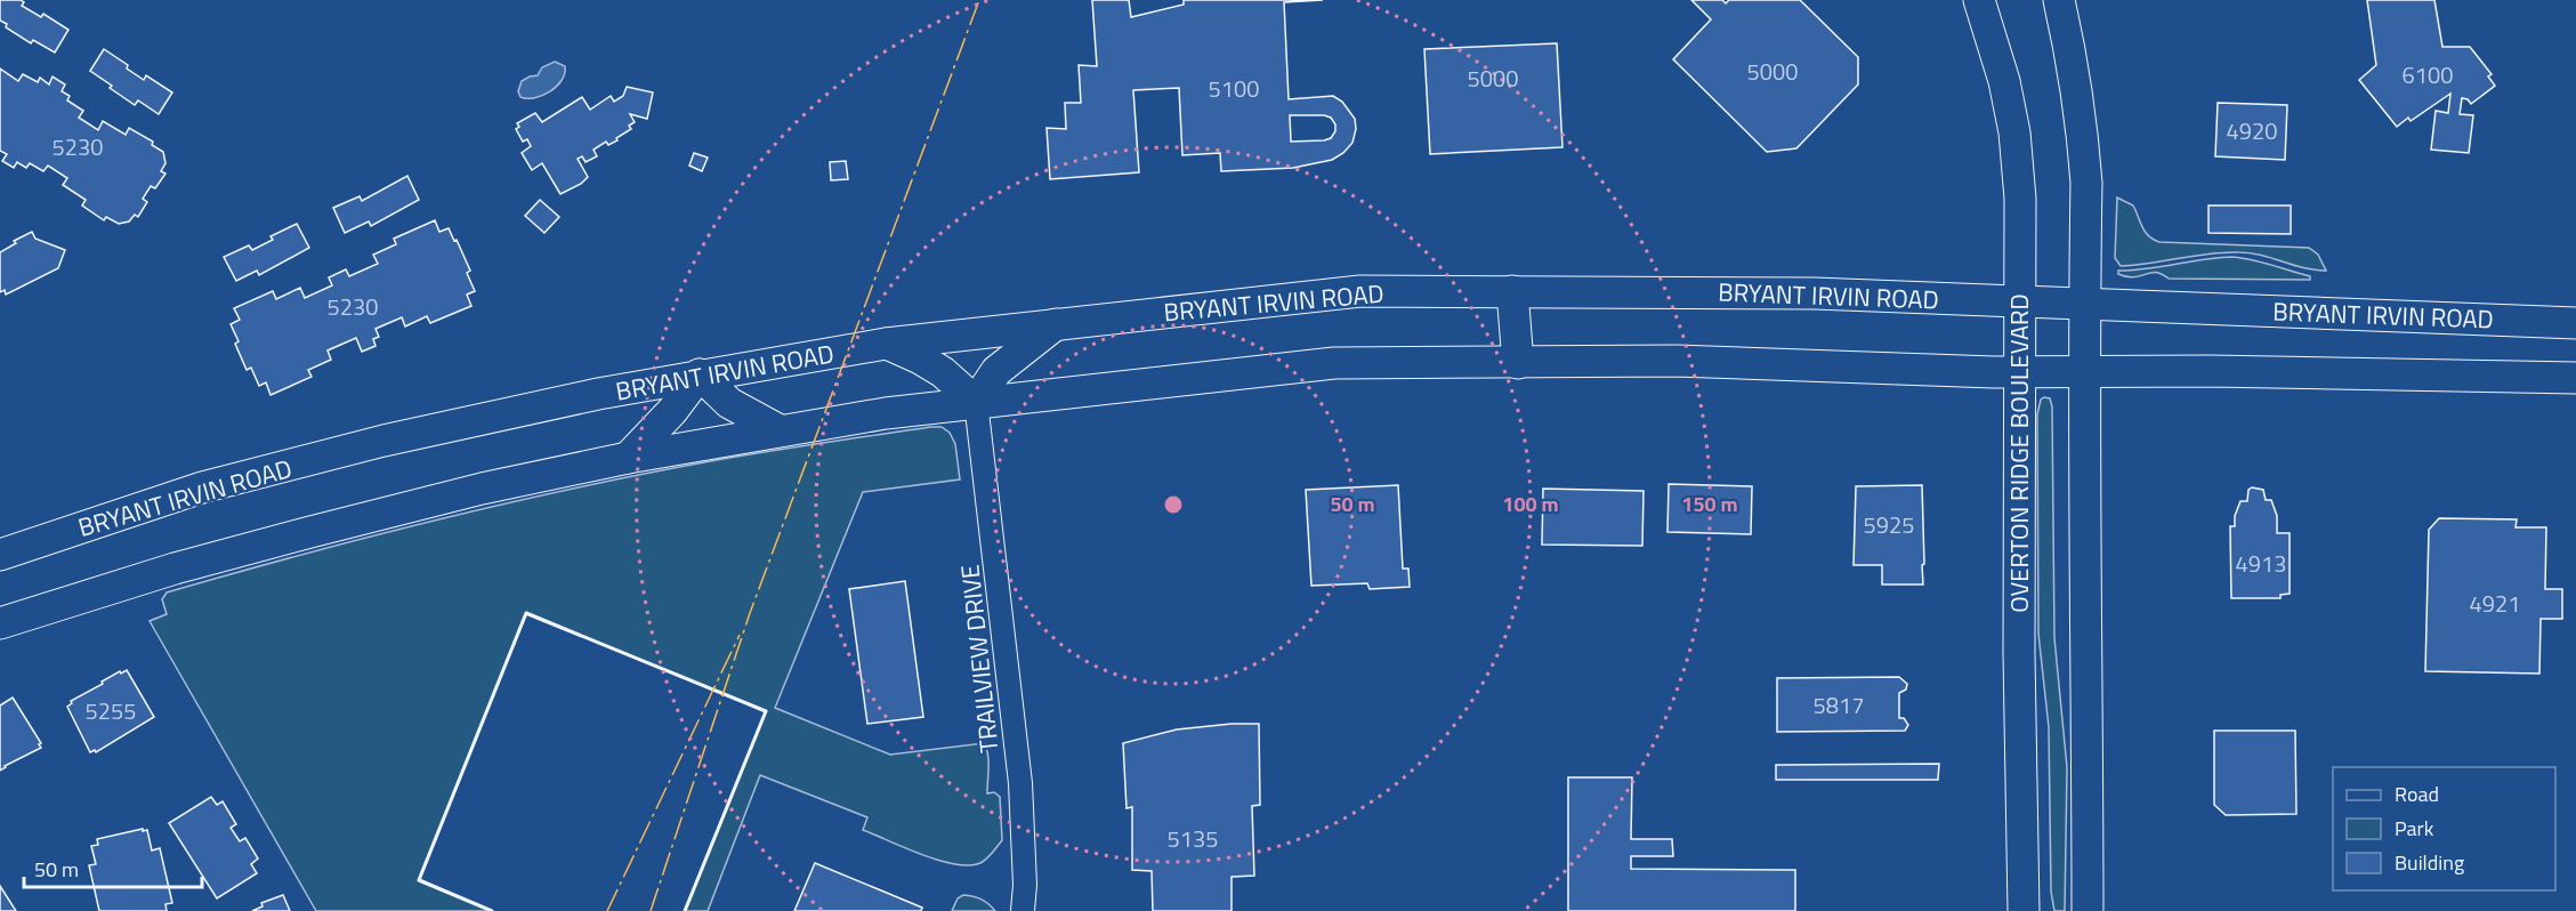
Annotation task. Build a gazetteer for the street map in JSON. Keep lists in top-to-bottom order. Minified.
{"streets":{"main road":["BRYANT IRVIN ROAD","OVERTON RIDGE BOULEVARD"],"street":["TRAILVIEW DRIVE"]},"crossings":[["BRYANT IRVIN ROAD","OVERTON RIDGE BOULEVARD"]],"house_numbers":["5000","6100","5000","5100","4920","5230","5230","5925","4913","4921","5817","5255","5135"],"legend":["Road","Park","Building"],"scale_bar":"50 m","rings":["50 m","100 m","150 m"]}
